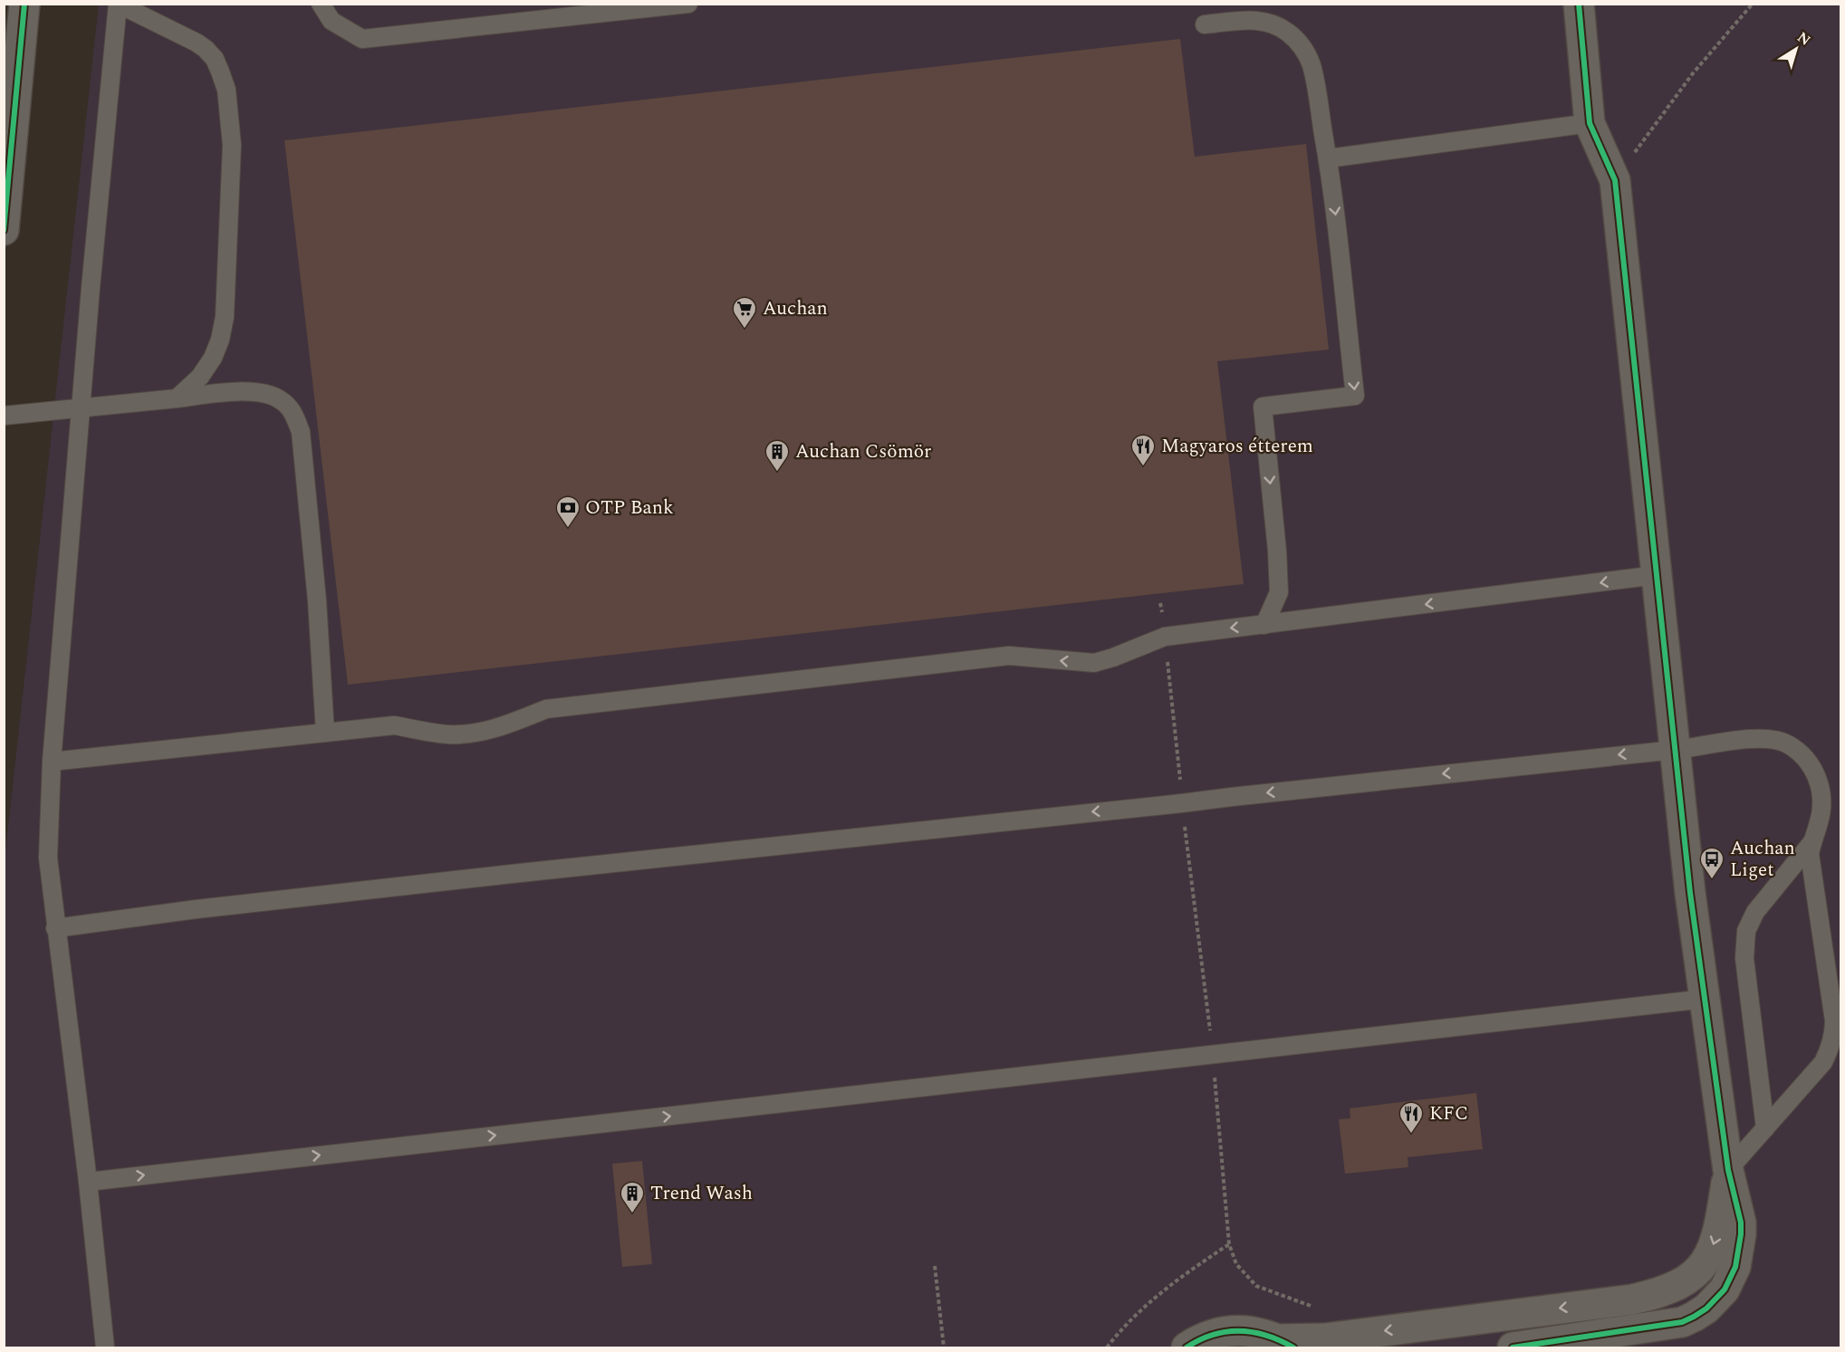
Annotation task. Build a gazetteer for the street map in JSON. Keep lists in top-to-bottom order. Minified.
{"places":{"supermarket":["Auchan"],"restaurant":["Magyaros étterem","KFC"],"building":["Auchan Csömör","Trend Wash"],"bank":["OTP Bank"],"bus stop":["Auchan Liget"]},"north":"top right"}
